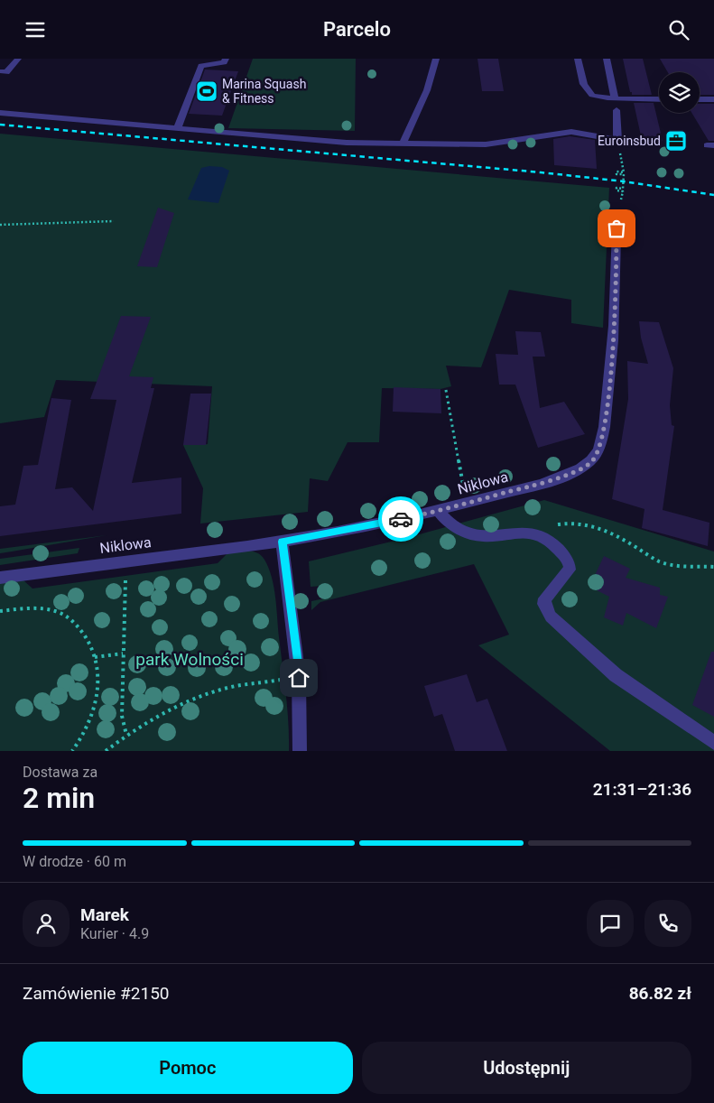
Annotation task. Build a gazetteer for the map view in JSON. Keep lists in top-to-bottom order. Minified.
{"streets":{"street":["Niklowa"]},"parks":["park Wolności"],"places":{"sports":["Marina Squash & Fitness"],"office":["Euroinsbud"]},"page":{"header":"Parcelo","heading":["2 min","Dostawa za","21:31–21:36"],"panel":["Marek","Kurier · 4.9","Zamówienie #2150","86.82 zł"],"bar":"W drodze · 60 m","buttons":["Pomoc","Udostępnij"]}}
